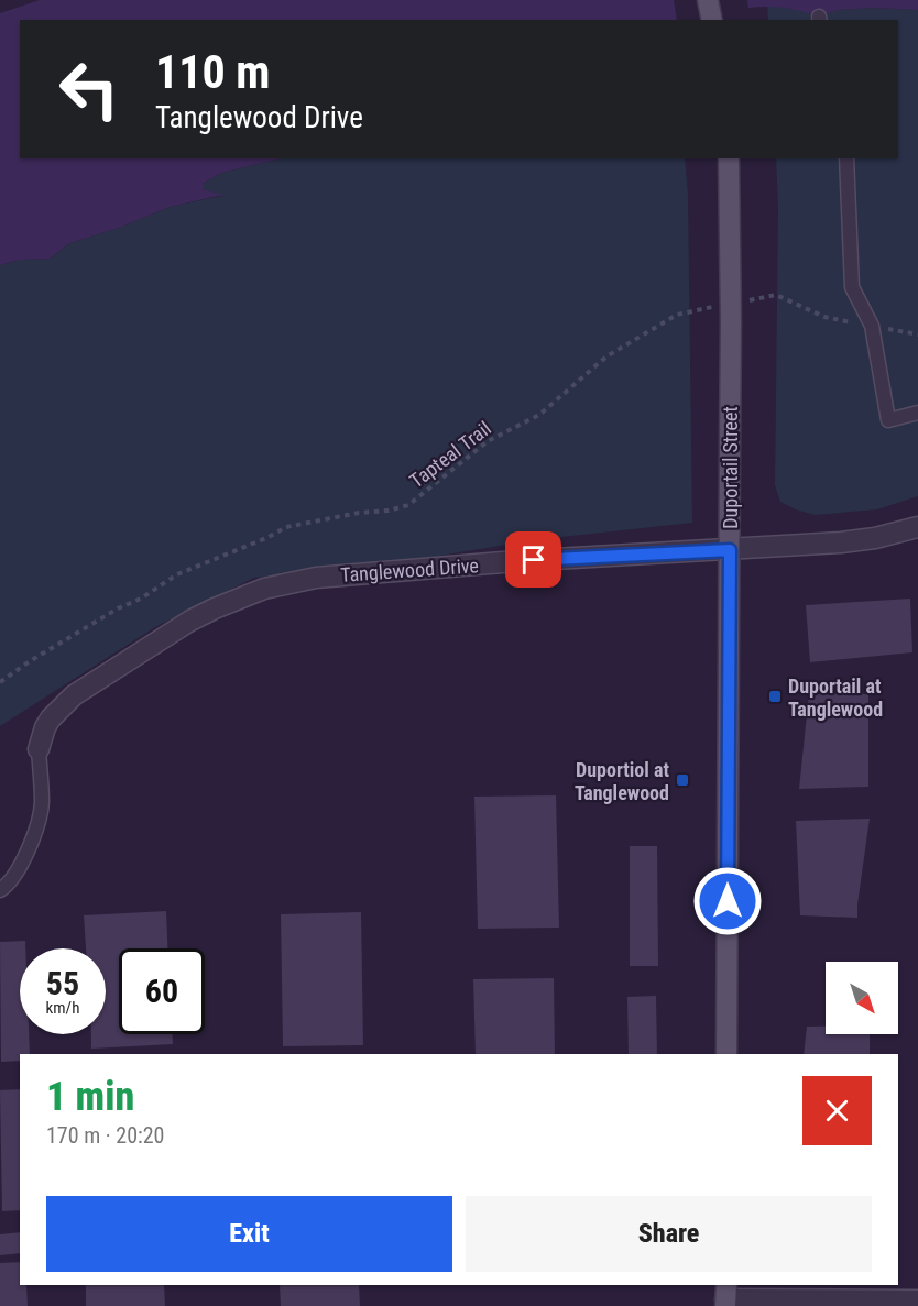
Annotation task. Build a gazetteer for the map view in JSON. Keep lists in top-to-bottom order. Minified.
{"streets":{"main road":["Duportail Street"],"street":["Tanglewood Drive"],"path":["Tapteal Trail"]},"crossings":[["Duportail Street","Tanglewood Drive"]],"places":{"transit":["Duportail at Tanglewood","Duportiol at Tanglewood"]},"north":"bottom right","page":{"turn":["110 m","Tanglewood Drive"],"speed":"55 km/h","limit":"60","heading":["1 min","170 m · 20:20"],"buttons":["Exit","Share"]}}
